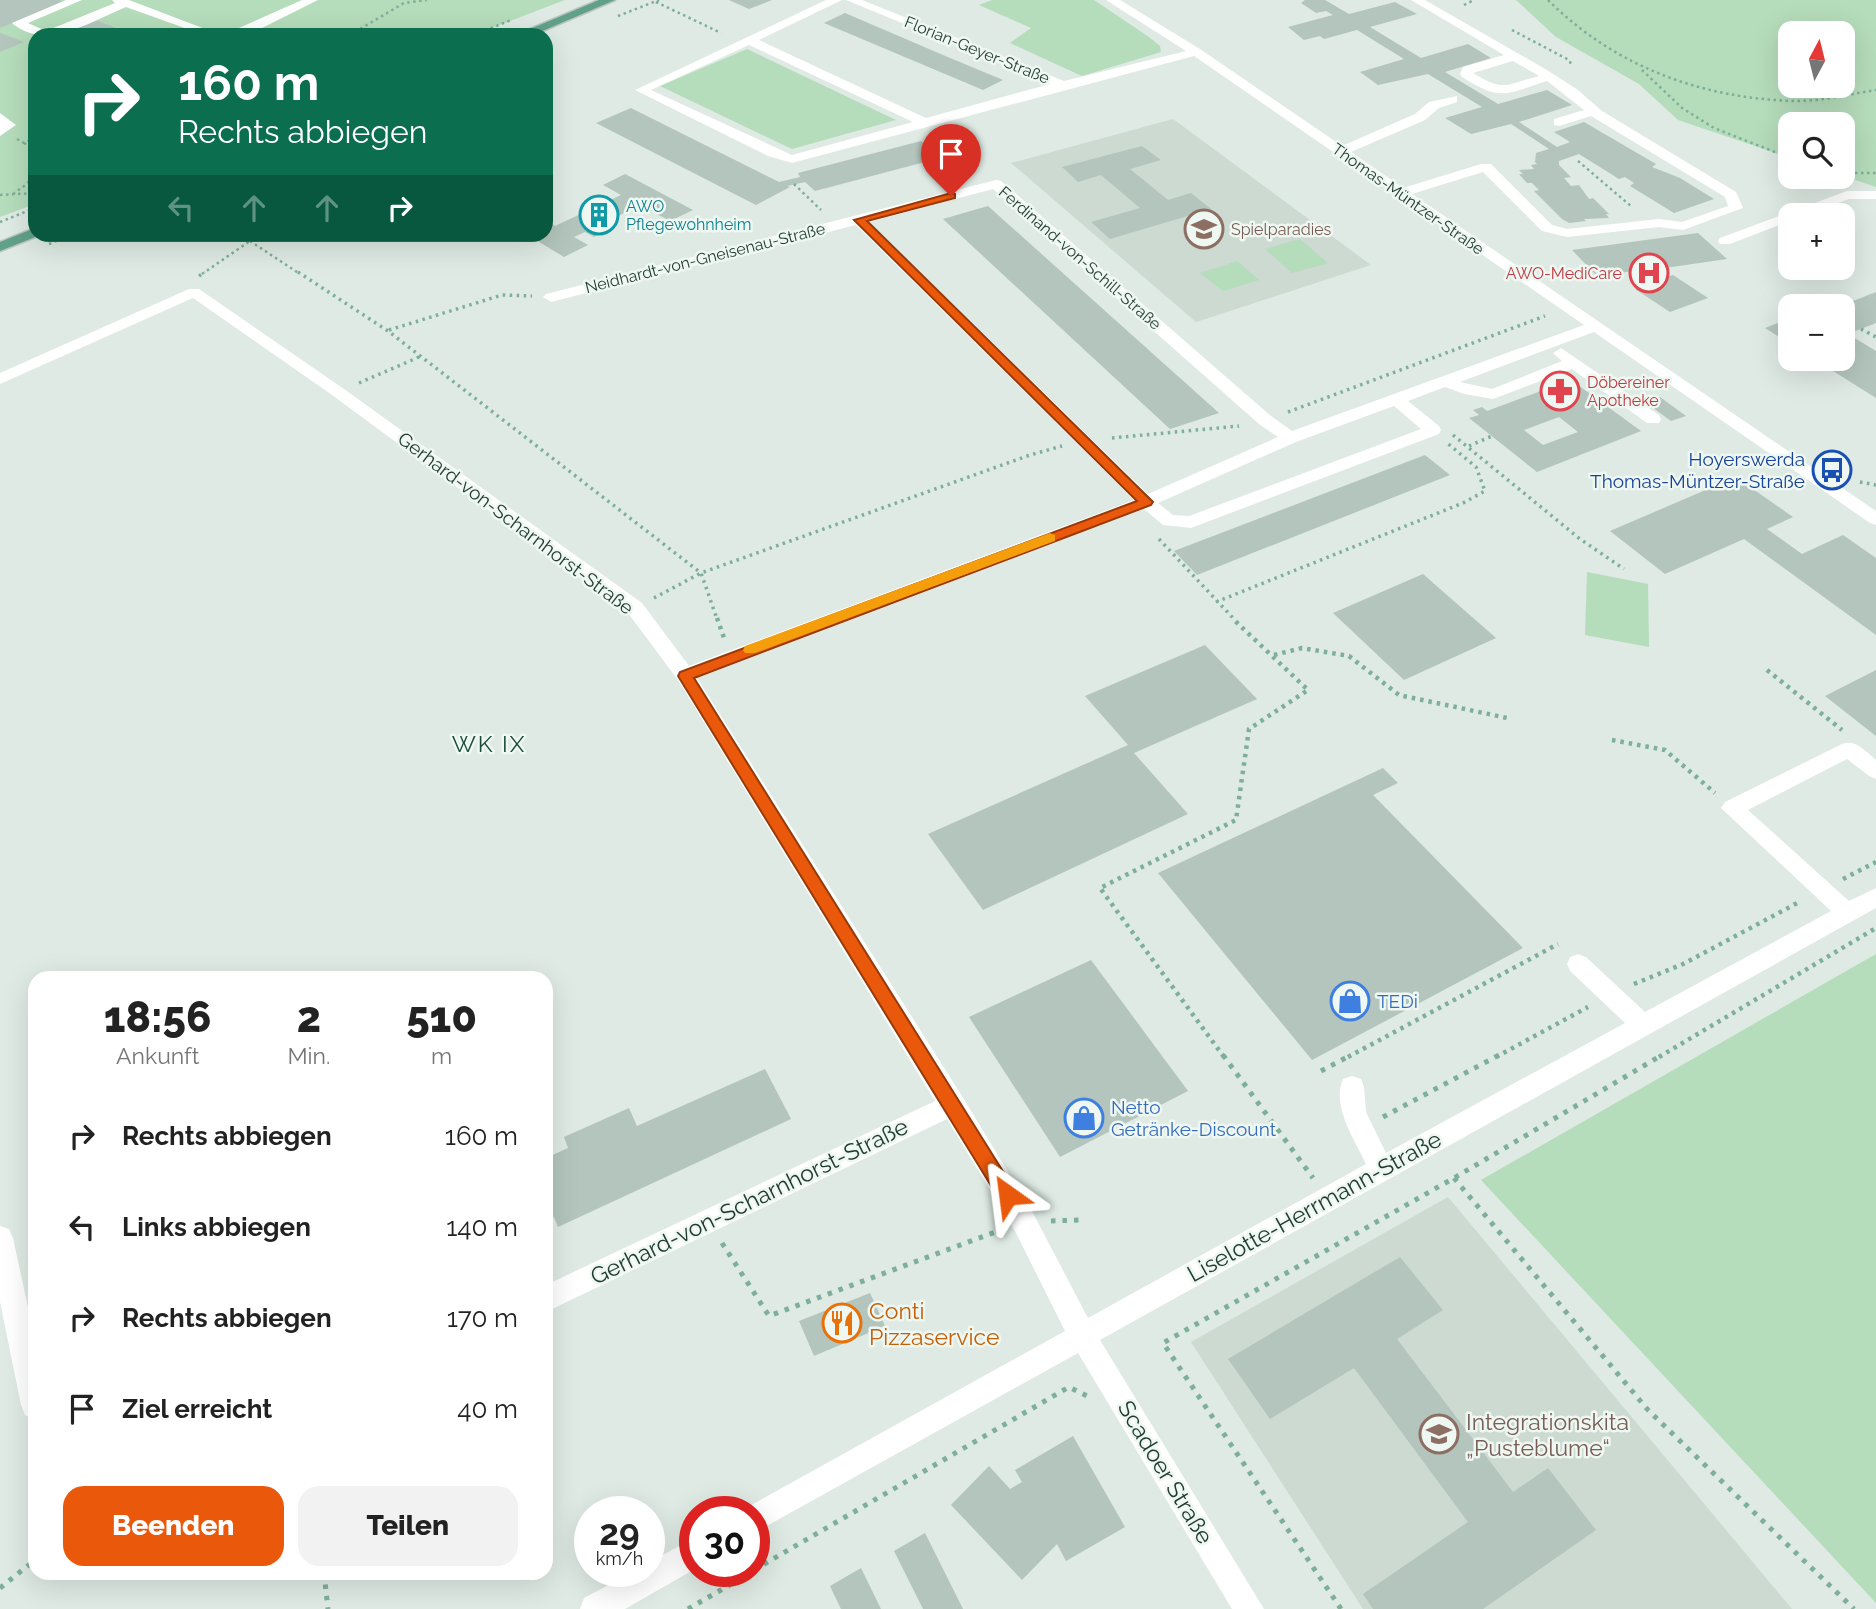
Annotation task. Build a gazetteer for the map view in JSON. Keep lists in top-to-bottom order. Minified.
{"streets":{"street":["Florian-Geyer-Straße","Thomas-Müntzer-Straße","Neidhardt-von-Gneisenau-Straße","Ferdinand-von-Schill-Straße","Gerhard-von-Scharnhorst-Straße","Liselotte-Herrmann-Straße","Scadoer Straße"]},"crossings":[["Florian-Geyer-Straße","Thomas-Müntzer-Straße"],["Neidhardt-von-Gneisenau-Straße","Ferdinand-von-Schill-Straße"],["Gerhard-von-Scharnhorst-Straße","Liselotte-Herrmann-Straße"],["Gerhard-von-Scharnhorst-Straße","Scadoer Straße"],["Liselotte-Herrmann-Straße","Scadoer Straße"]],"districts":["WK IX"],"places":{"building":["AWO Pflegewohnheim"],"school or university":["Spielparadies","Integrationskita „Pusteblume“"],"hospital":["AWO-MediCare"],"pharmacy":["Döbereiner Apotheke"],"bus stop":["Hoyerswerda Thomas-Müntzer-Straße"],"shop":["TEDi","Netto Getränke-Discount"],"restaurant":["Conti Pizzaservice"]},"north":"top","page":{"map_buttons":["+","−"],"turn":["160 m","Rechts abbiegen"],"eta":["18:56","Ankunft","2","Min.","510","m"],"list":[{"name":"Rechts abbiegen","value":"160 m"},{"name":"Links abbiegen","value":"140 m"},{"name":"Rechts abbiegen","value":"170 m"},{"name":"Ziel erreicht","value":"40 m"}],"buttons":["Beenden","Teilen"],"speed":"29 km/h","limit":"30"}}
